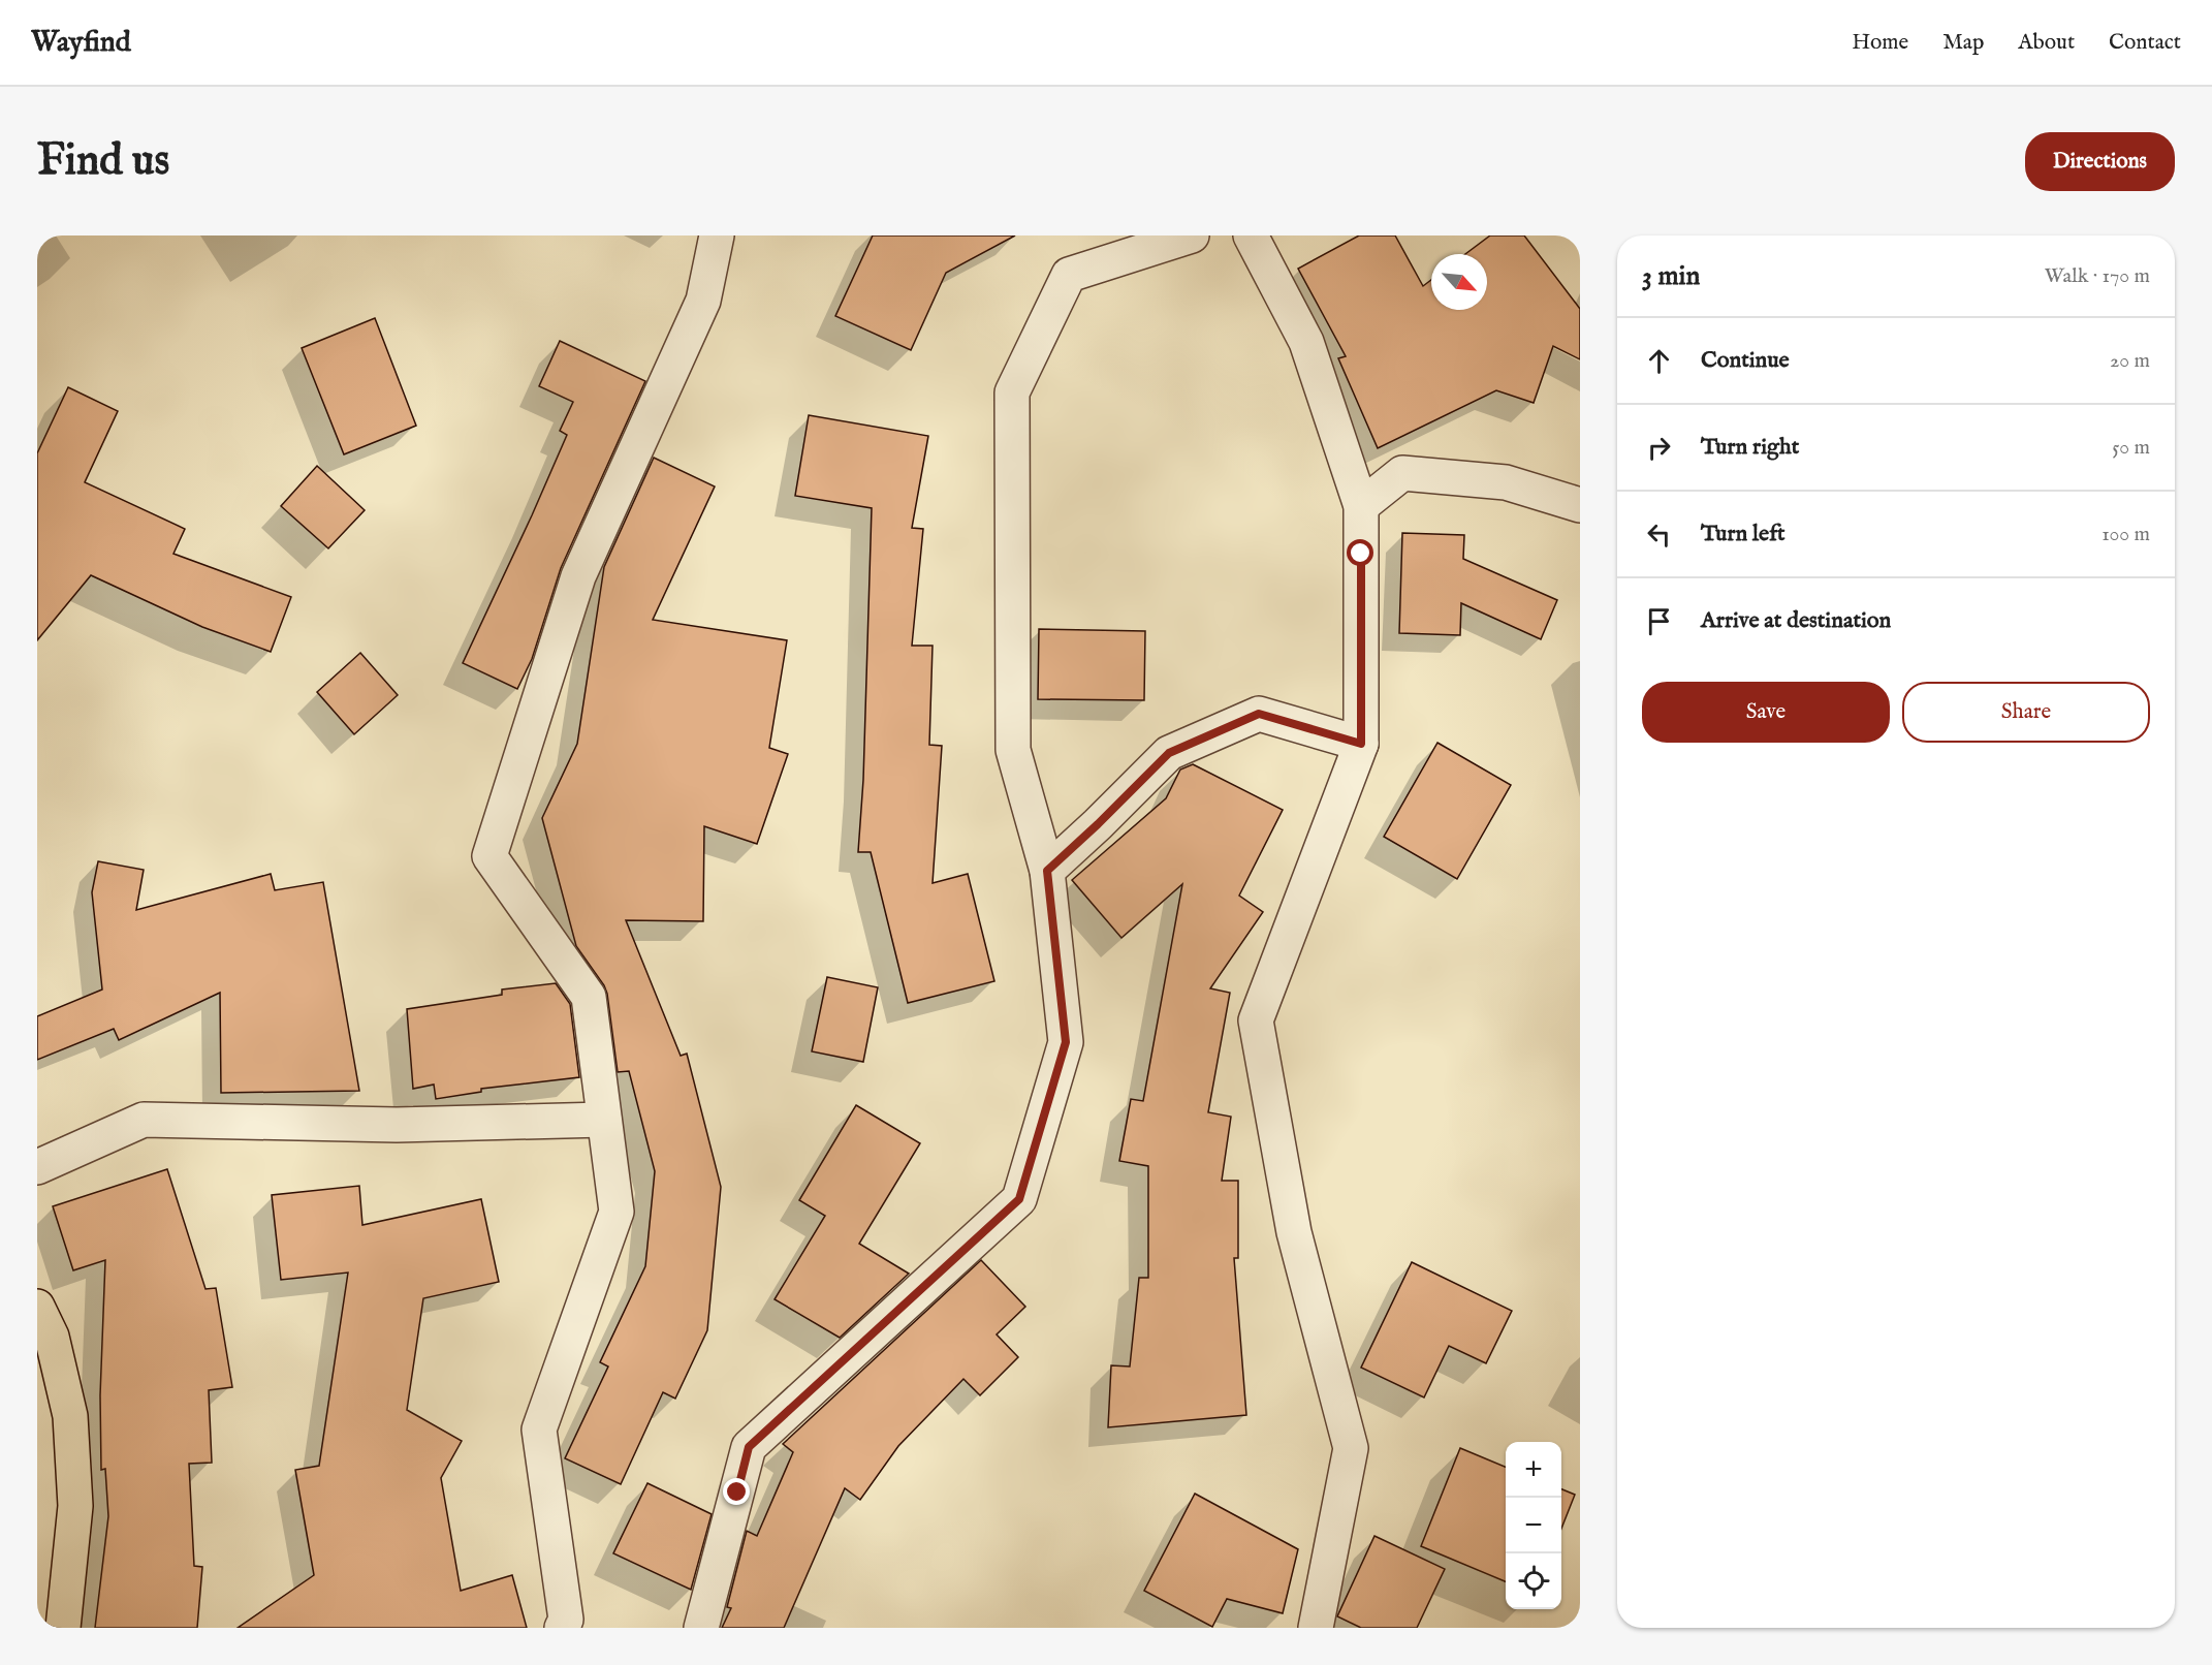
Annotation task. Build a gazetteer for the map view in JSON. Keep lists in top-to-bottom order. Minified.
{"north":"bottom right","page":{"header":"Wayfind","nav":["Home","Map","About","Contact"],"buttons":["Directions",["Save","Share"]],"title":"Find us","heading":["3 min","Walk · 170 m"],"list":[["Continue","20 m"],["Turn right","50 m"],["Turn left","100 m"],"Arrive at destination"],"map_buttons":["+","−"]}}
